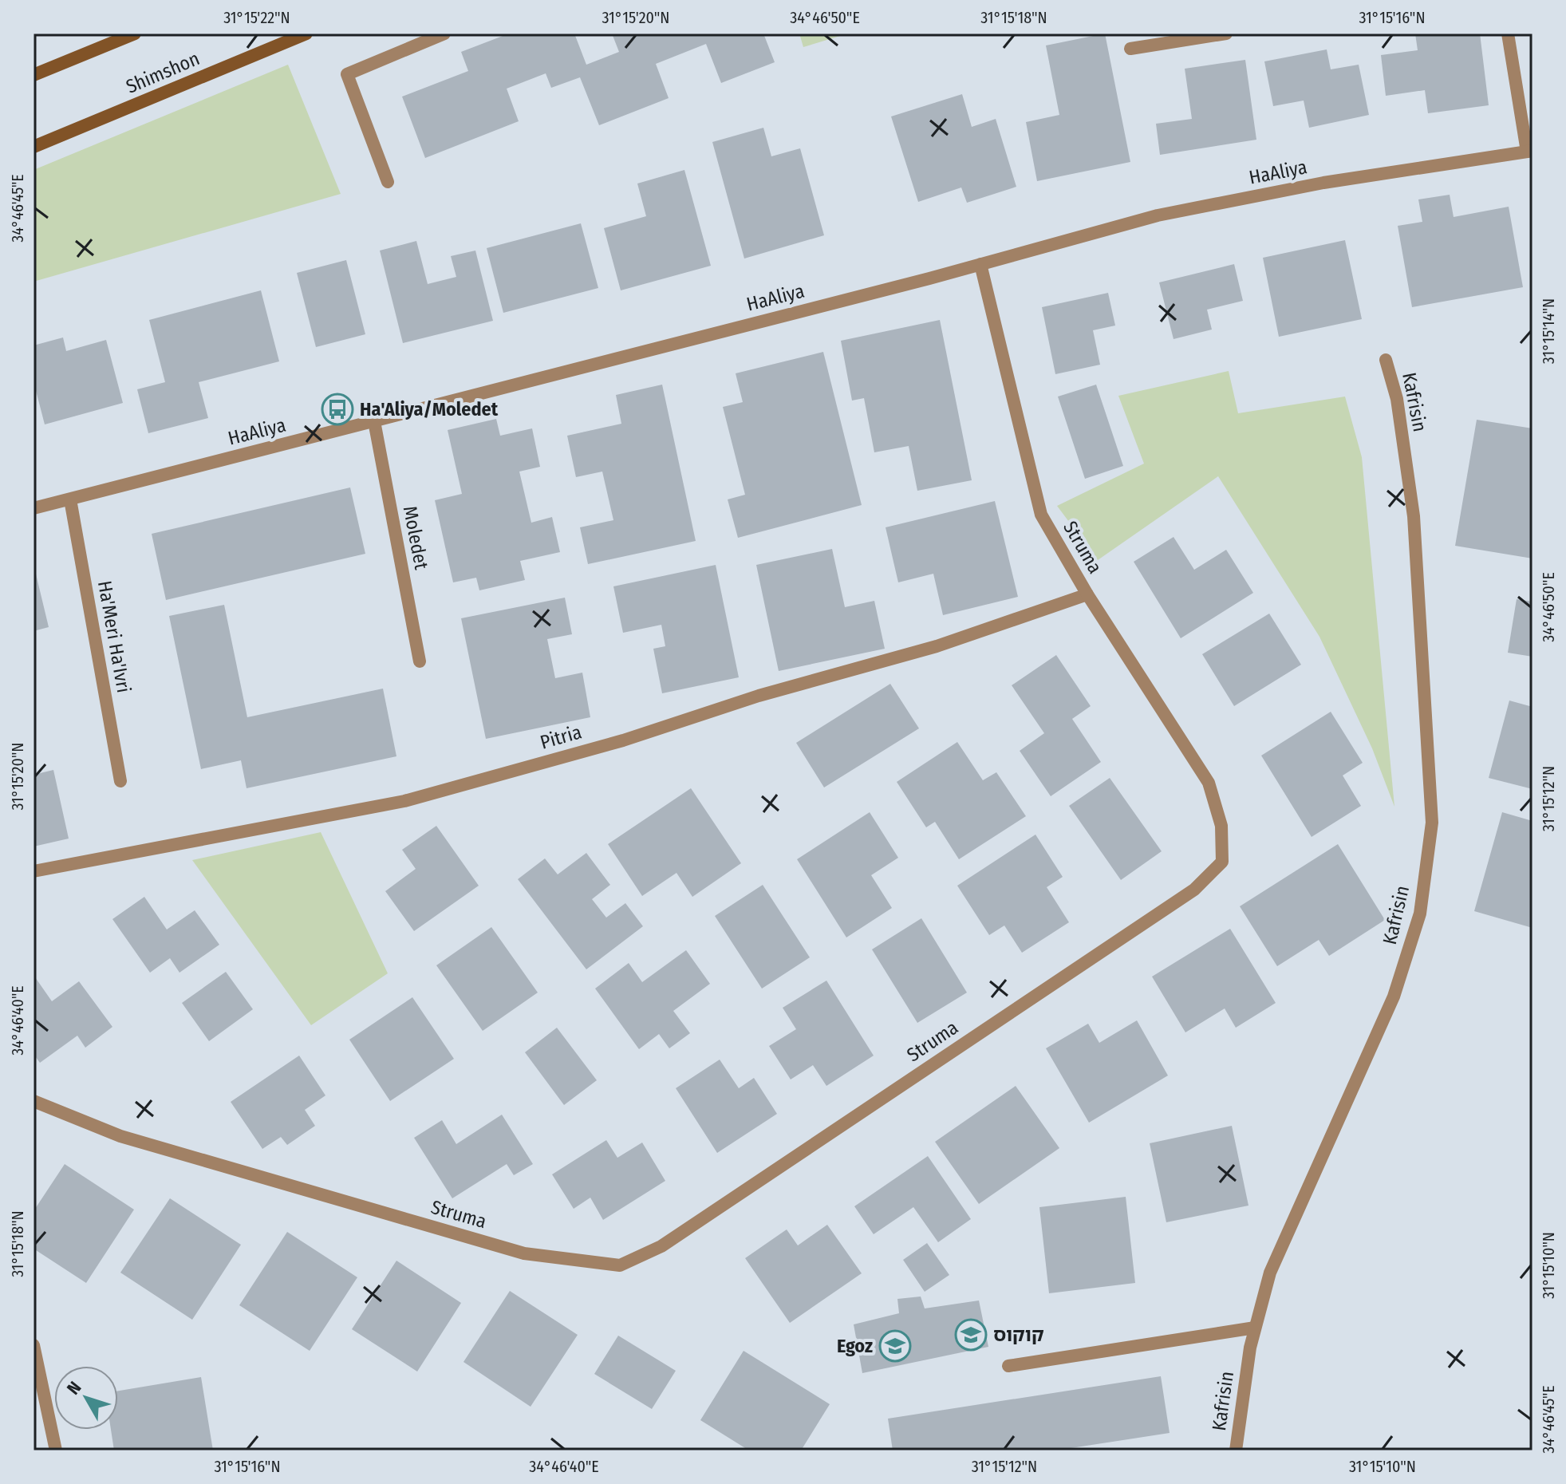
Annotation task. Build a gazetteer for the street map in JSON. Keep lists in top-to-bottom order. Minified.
{"streets":{"main road":["Shimshon"],"street":["HaAliya","Kafrisin","Moledet","Struma","Ha'Meri Ha'Ivri","Pitria"]},"crossings":[["HaAliya","Moledet"],["HaAliya","Struma"],["HaAliya","Ha'Meri Ha'Ivri"],["Struma","Pitria"]],"places":{"bus stop":["Ha'Aliya/Moledet"],"school or university":["קוקוס","Egoz"]},"north":"top left","coordinates":["31°15'22\"N","31°15'20\"N","34°46'50\"E","31°15'18\"N","31°15'16\"N","34°46'45\"E","31°15'14\"N","31°15'12\"N","34°46'40\"E","31°15'10\"N"]}
